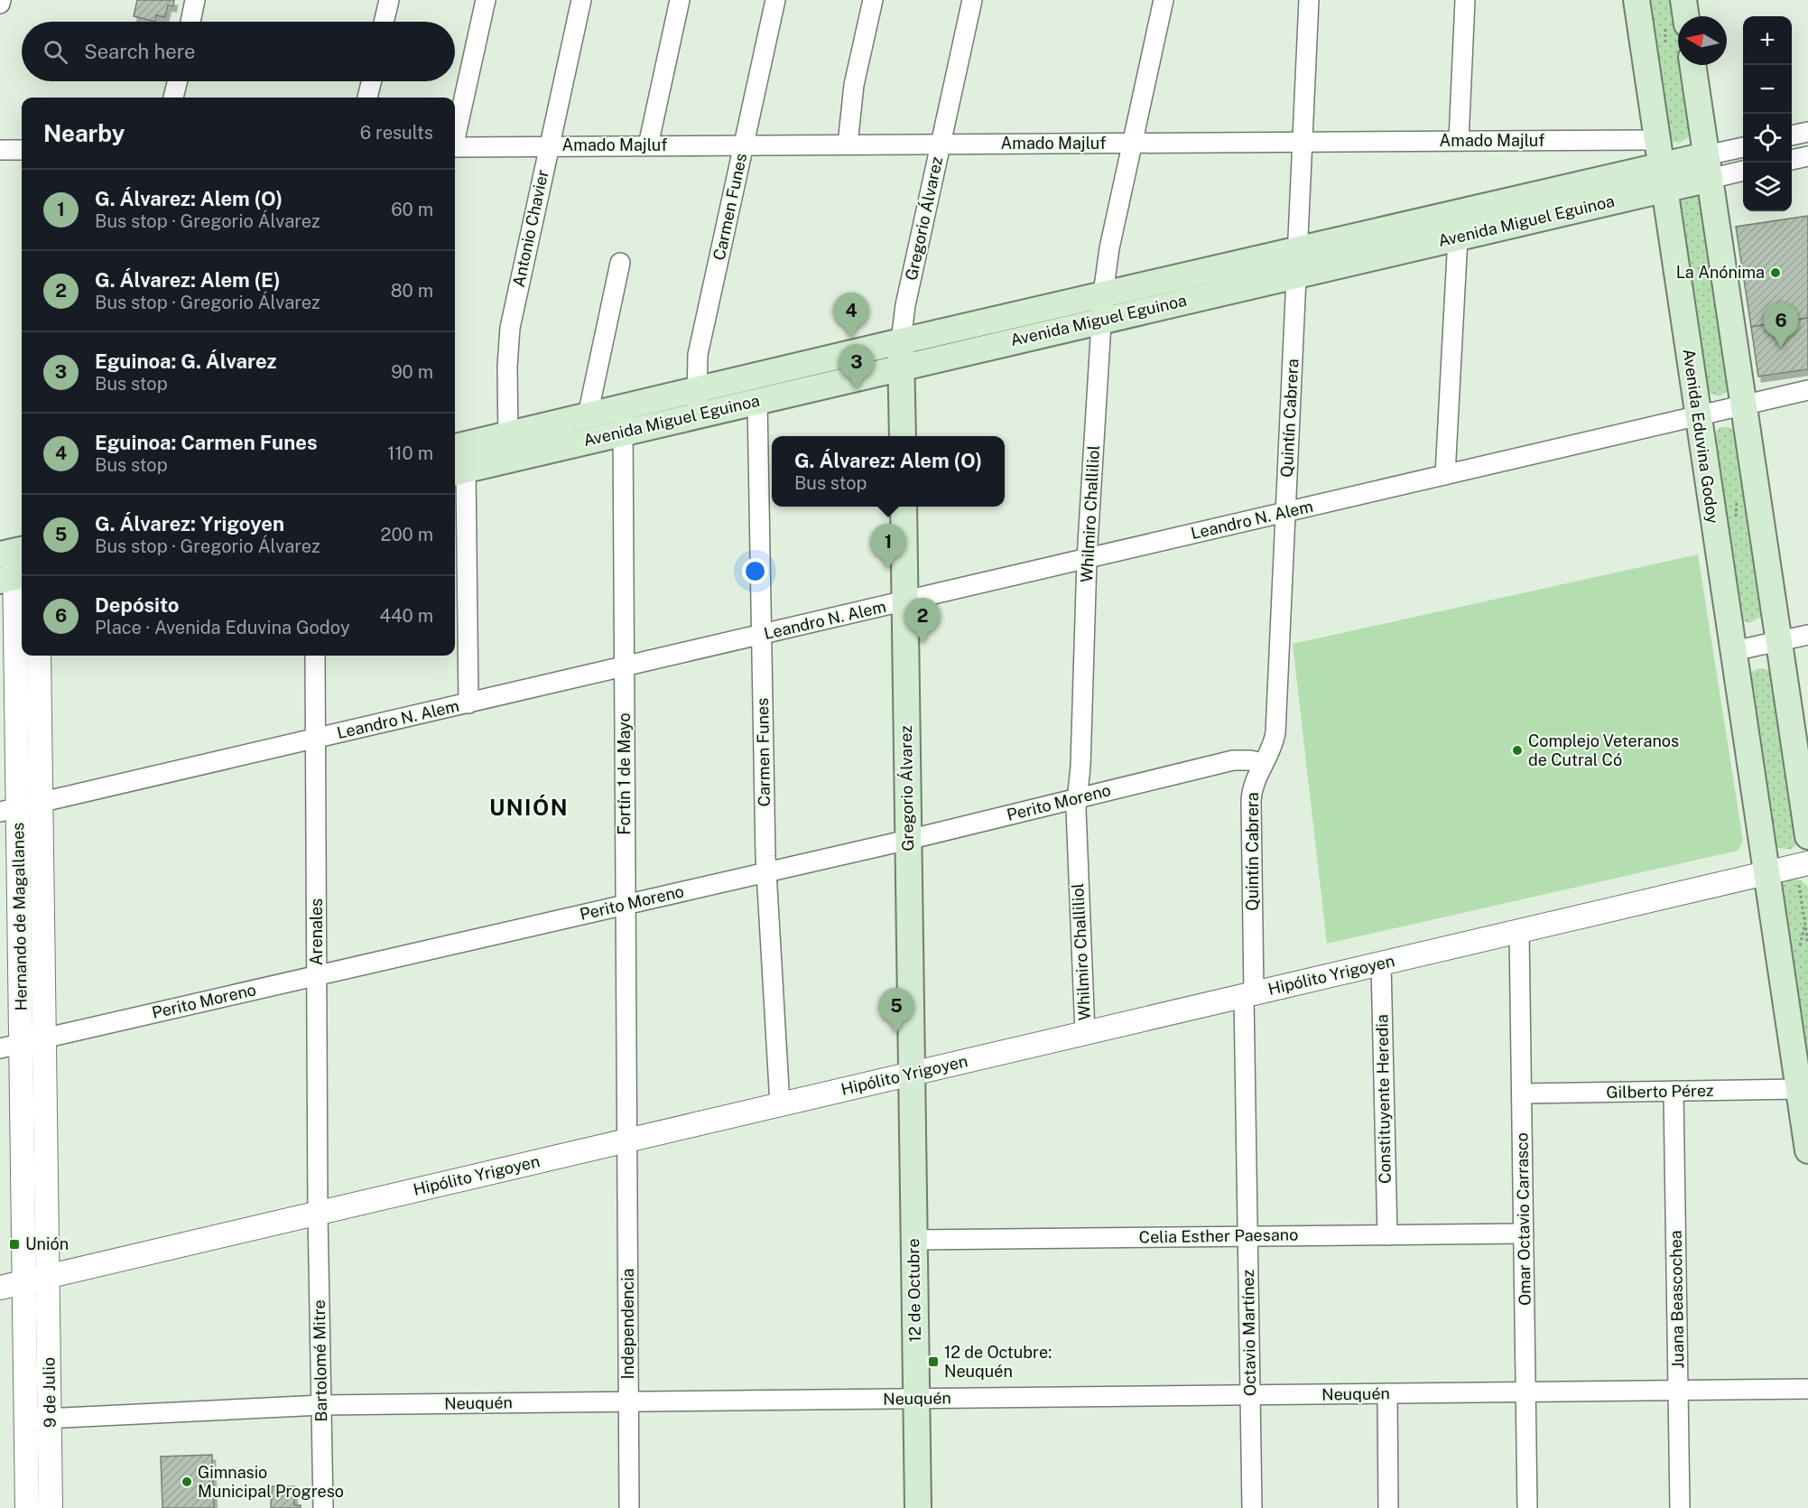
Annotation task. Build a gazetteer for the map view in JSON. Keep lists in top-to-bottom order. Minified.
{"streets":{"main road":["Gregorio Álvarez","Avenida Miguel Eguinoa","Avenida Eduvina Godoy","12 de Octubre"],"street":["Amado Majluf","Carmen Funes","Antonio Chavier","Quintín Cabrera","Whilmiro Challiliol","Leandro N. Alem","Fortín 1 de Mayo","Perito Moreno","Hernando de Magallanes","Arenales","Hipólito Yrigoyen","Gilberto Pérez","Constituyente Heredia","Omar Octavio Carrasco","Celia Esther Paesano","Juana Beascochea","Independencia","Octavio Martínez","Bartolomé Mitre","9 de Julio","Neuquén"]},"crossings":[["Amado Majluf","Carmen Funes"],["Amado Majluf","Gregorio Álvarez"],["Amado Majluf","Antonio Chavier"],["Amado Majluf","Quintín Cabrera"],["Amado Majluf","Avenida Eduvina Godoy"],["Amado Majluf","Whilmiro Challiliol"],["Carmen Funes","Avenida Miguel Eguinoa"],["Carmen Funes","Leandro N. Alem"],["Carmen Funes","Perito Moreno"],["Carmen Funes","Hipólito Yrigoyen"],["Gregorio Álvarez","Avenida Miguel Eguinoa"],["Gregorio Álvarez","Leandro N. Alem"],["Gregorio Álvarez","Perito Moreno"],["Gregorio Álvarez","Hipólito Yrigoyen"],["Gregorio Álvarez","12 de Octubre"],["Avenida Miguel Eguinoa","Antonio Chavier"],["Avenida Miguel Eguinoa","Quintín Cabrera"],["Avenida Miguel Eguinoa","Avenida Eduvina Godoy"],["Avenida Miguel Eguinoa","Whilmiro Challiliol"],["Avenida Miguel Eguinoa","Fortín 1 de Mayo"],["Quintín Cabrera","Leandro N. Alem"],["Quintín Cabrera","Perito Moreno"],["Quintín Cabrera","Hipólito Yrigoyen"],["Quintín Cabrera","Octavio Martínez"],["Avenida Eduvina Godoy","Leandro N. Alem"],["Avenida Eduvina Godoy","Hipólito Yrigoyen"],["Avenida Eduvina Godoy","Gilberto Pérez"],["Whilmiro Challiliol","Leandro N. Alem"],["Whilmiro Challiliol","Perito Moreno"],["Whilmiro Challiliol","Hipólito Yrigoyen"],["Leandro N. Alem","Fortín 1 de Mayo"],["Leandro N. Alem","Hernando de Magallanes"],["Leandro N. Alem","Arenales"],["Fortín 1 de Mayo","Perito Moreno"],["Fortín 1 de Mayo","Hipólito Yrigoyen"],["Fortín 1 de Mayo","Independencia"],["Perito Moreno","Hernando de Magallanes"],["Perito Moreno","Arenales"],["Hernando de Magallanes","Hipólito Yrigoyen"],["Hernando de Magallanes","9 de Julio"],["Arenales","Hipólito Yrigoyen"],["Arenales","Bartolomé Mitre"],["Hipólito Yrigoyen","Constituyente Heredia"],["Hipólito Yrigoyen","Omar Octavio Carrasco"],["Hipólito Yrigoyen","12 de Octubre"],["Hipólito Yrigoyen","Independencia"],["Hipólito Yrigoyen","Octavio Martínez"],["Hipólito Yrigoyen","Bartolomé Mitre"],["Hipólito Yrigoyen","9 de Julio"],["Gilberto Pérez","Omar Octavio Carrasco"],["Gilberto Pérez","Juana Beascochea"],["Constituyente Heredia","Celia Esther Paesano"],["Omar Octavio Carrasco","Celia Esther Paesano"],["Omar Octavio Carrasco","Neuquén"],["Celia Esther Paesano","12 de Octubre"],["Celia Esther Paesano","Octavio Martínez"],["12 de Octubre","Neuquén"],["Juana Beascochea","Neuquén"],["Independencia","Neuquén"],["Octavio Martínez","Neuquén"],["Bartolomé Mitre","Neuquén"],["9 de Julio","Neuquén"]],"districts":["UNIÓN"],"places":{"other":["La Anónima","Complejo Veteranos de Cutral Có","Gimnasio Municipal Progreso"],"transit":["Unión","12 de Octubre: Neuquén"]},"north":"left","page":{"map_buttons":["+","−"],"search":"Search here","heading":["Nearby","6 results"],"list":[{"mark":"1","name":"G. Álvarez: Alem (O)","note":"Bus stop · Gregorio Álvarez","value":"60 m"},{"mark":"2","name":"G. Álvarez: Alem (E)","note":"Bus stop · Gregorio Álvarez","value":"80 m"},{"mark":"3","name":"Eguinoa: G. Álvarez","note":"Bus stop","value":"90 m"},{"mark":"4","name":"Eguinoa: Carmen Funes","note":"Bus stop","value":"110 m"},{"mark":"5","name":"G. Álvarez: Yrigoyen","note":"Bus stop · Gregorio Álvarez","value":"200 m"},{"mark":"6","name":"Depósito","note":"Place · Avenida Eduvina Godoy","value":"440 m"}],"pins":["4","6","3","1","2","5"],"popup":["G. Álvarez: Alem (O)","Bus stop"]}}
